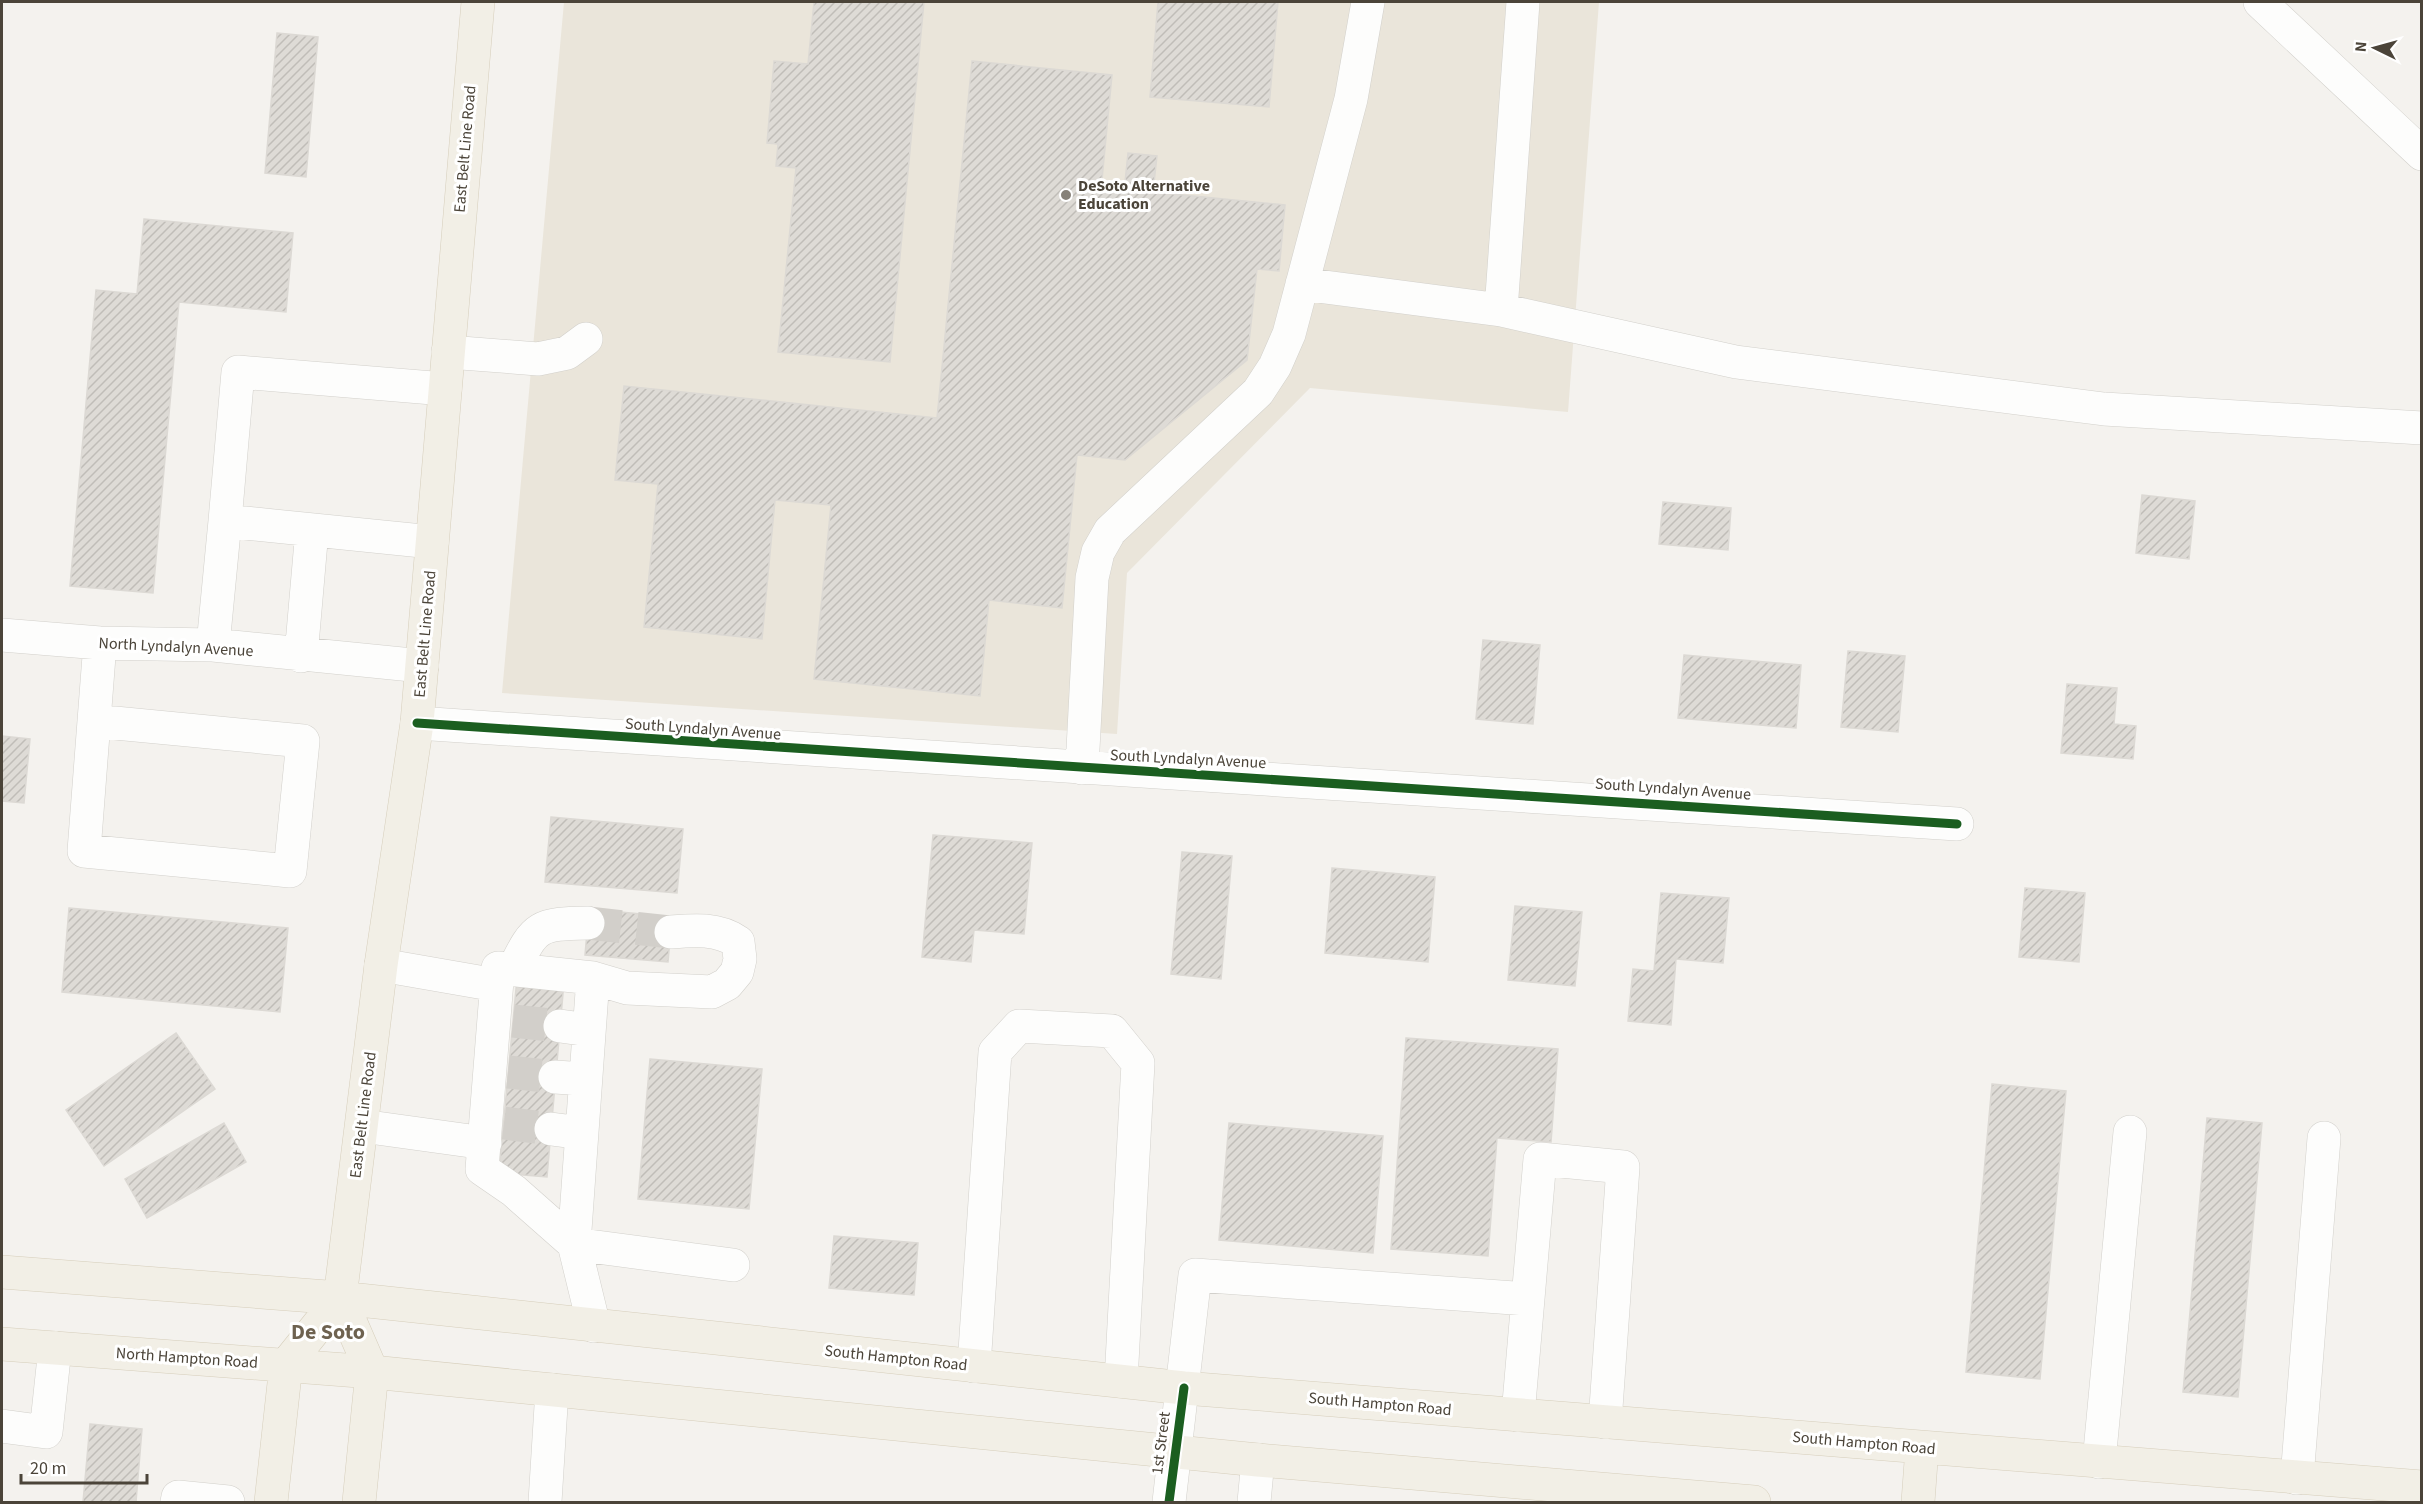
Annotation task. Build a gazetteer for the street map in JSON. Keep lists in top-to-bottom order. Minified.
{"streets":{"main road":["East Belt Line Road","North Hampton Road","South Hampton Road"],"street":["North Lyndalyn Avenue","South Lyndalyn Avenue","1st Street"]},"crossings":[["East Belt Line Road","North Lyndalyn Avenue"],["East Belt Line Road","South Lyndalyn Avenue"],["East Belt Line Road","South Hampton Road"],["South Hampton Road","1st Street"]],"districts":["De Soto"],"places":["DeSoto Alternative Education"],"scale_bar":"20 m","north":"left"}
